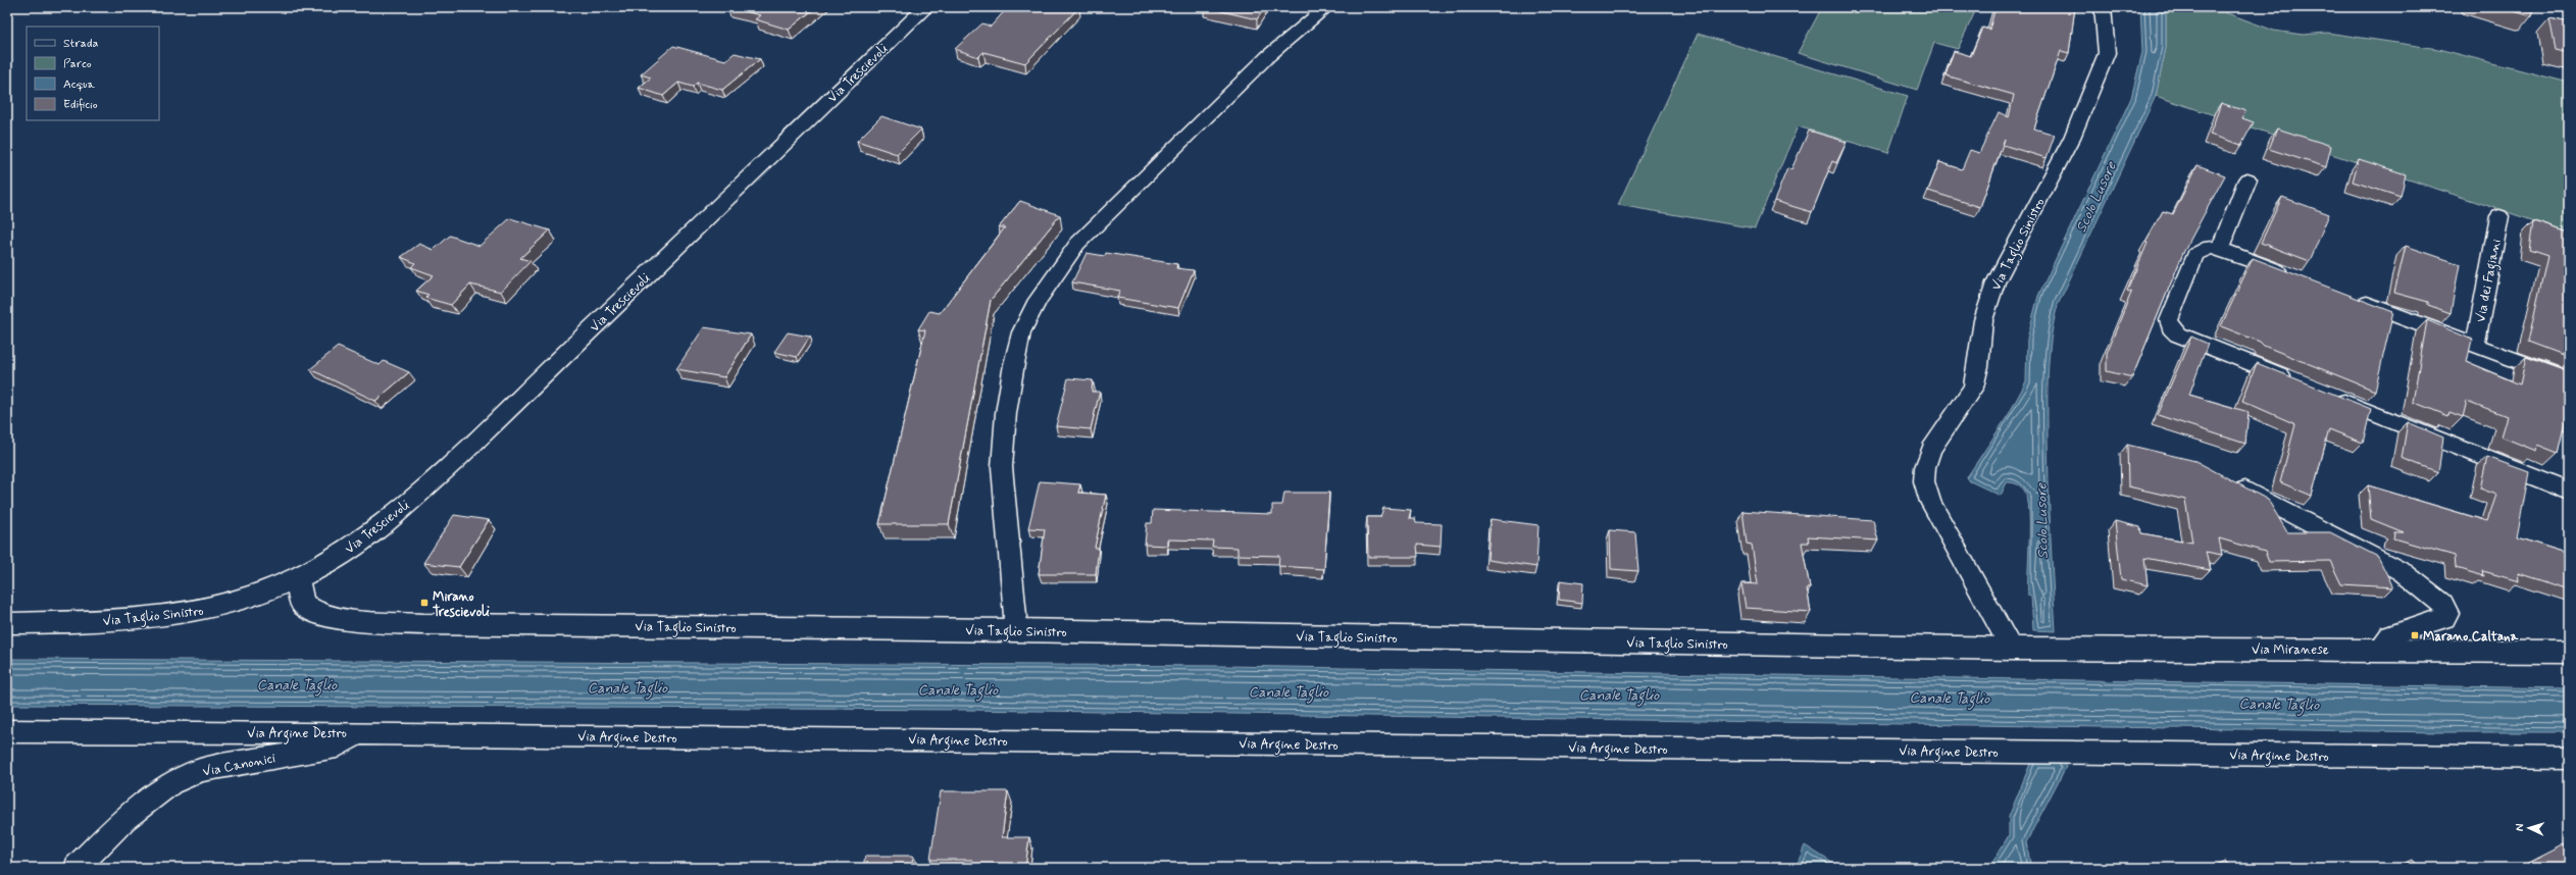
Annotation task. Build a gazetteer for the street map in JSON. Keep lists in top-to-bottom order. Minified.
{"streets":{"main road":["Via Trescievoli","Via Taglio Sinistro","Via Miranese"],"street":["Via dei Fagiani","Via Argine Destro","Via Canonici"]},"crossings":[["Via Trescievoli","Via Taglio Sinistro"],["Via Taglio Sinistro","Via Miranese"],["Via Argine Destro","Via Canonici"]],"water":["Scolo Lusore","Canale Taglio"],"places":{"transit":["Mirano Trescievoli","Marano Caltana"]},"legend":["Strada","Parco","Acqua","Edificio"],"north":"left"}
